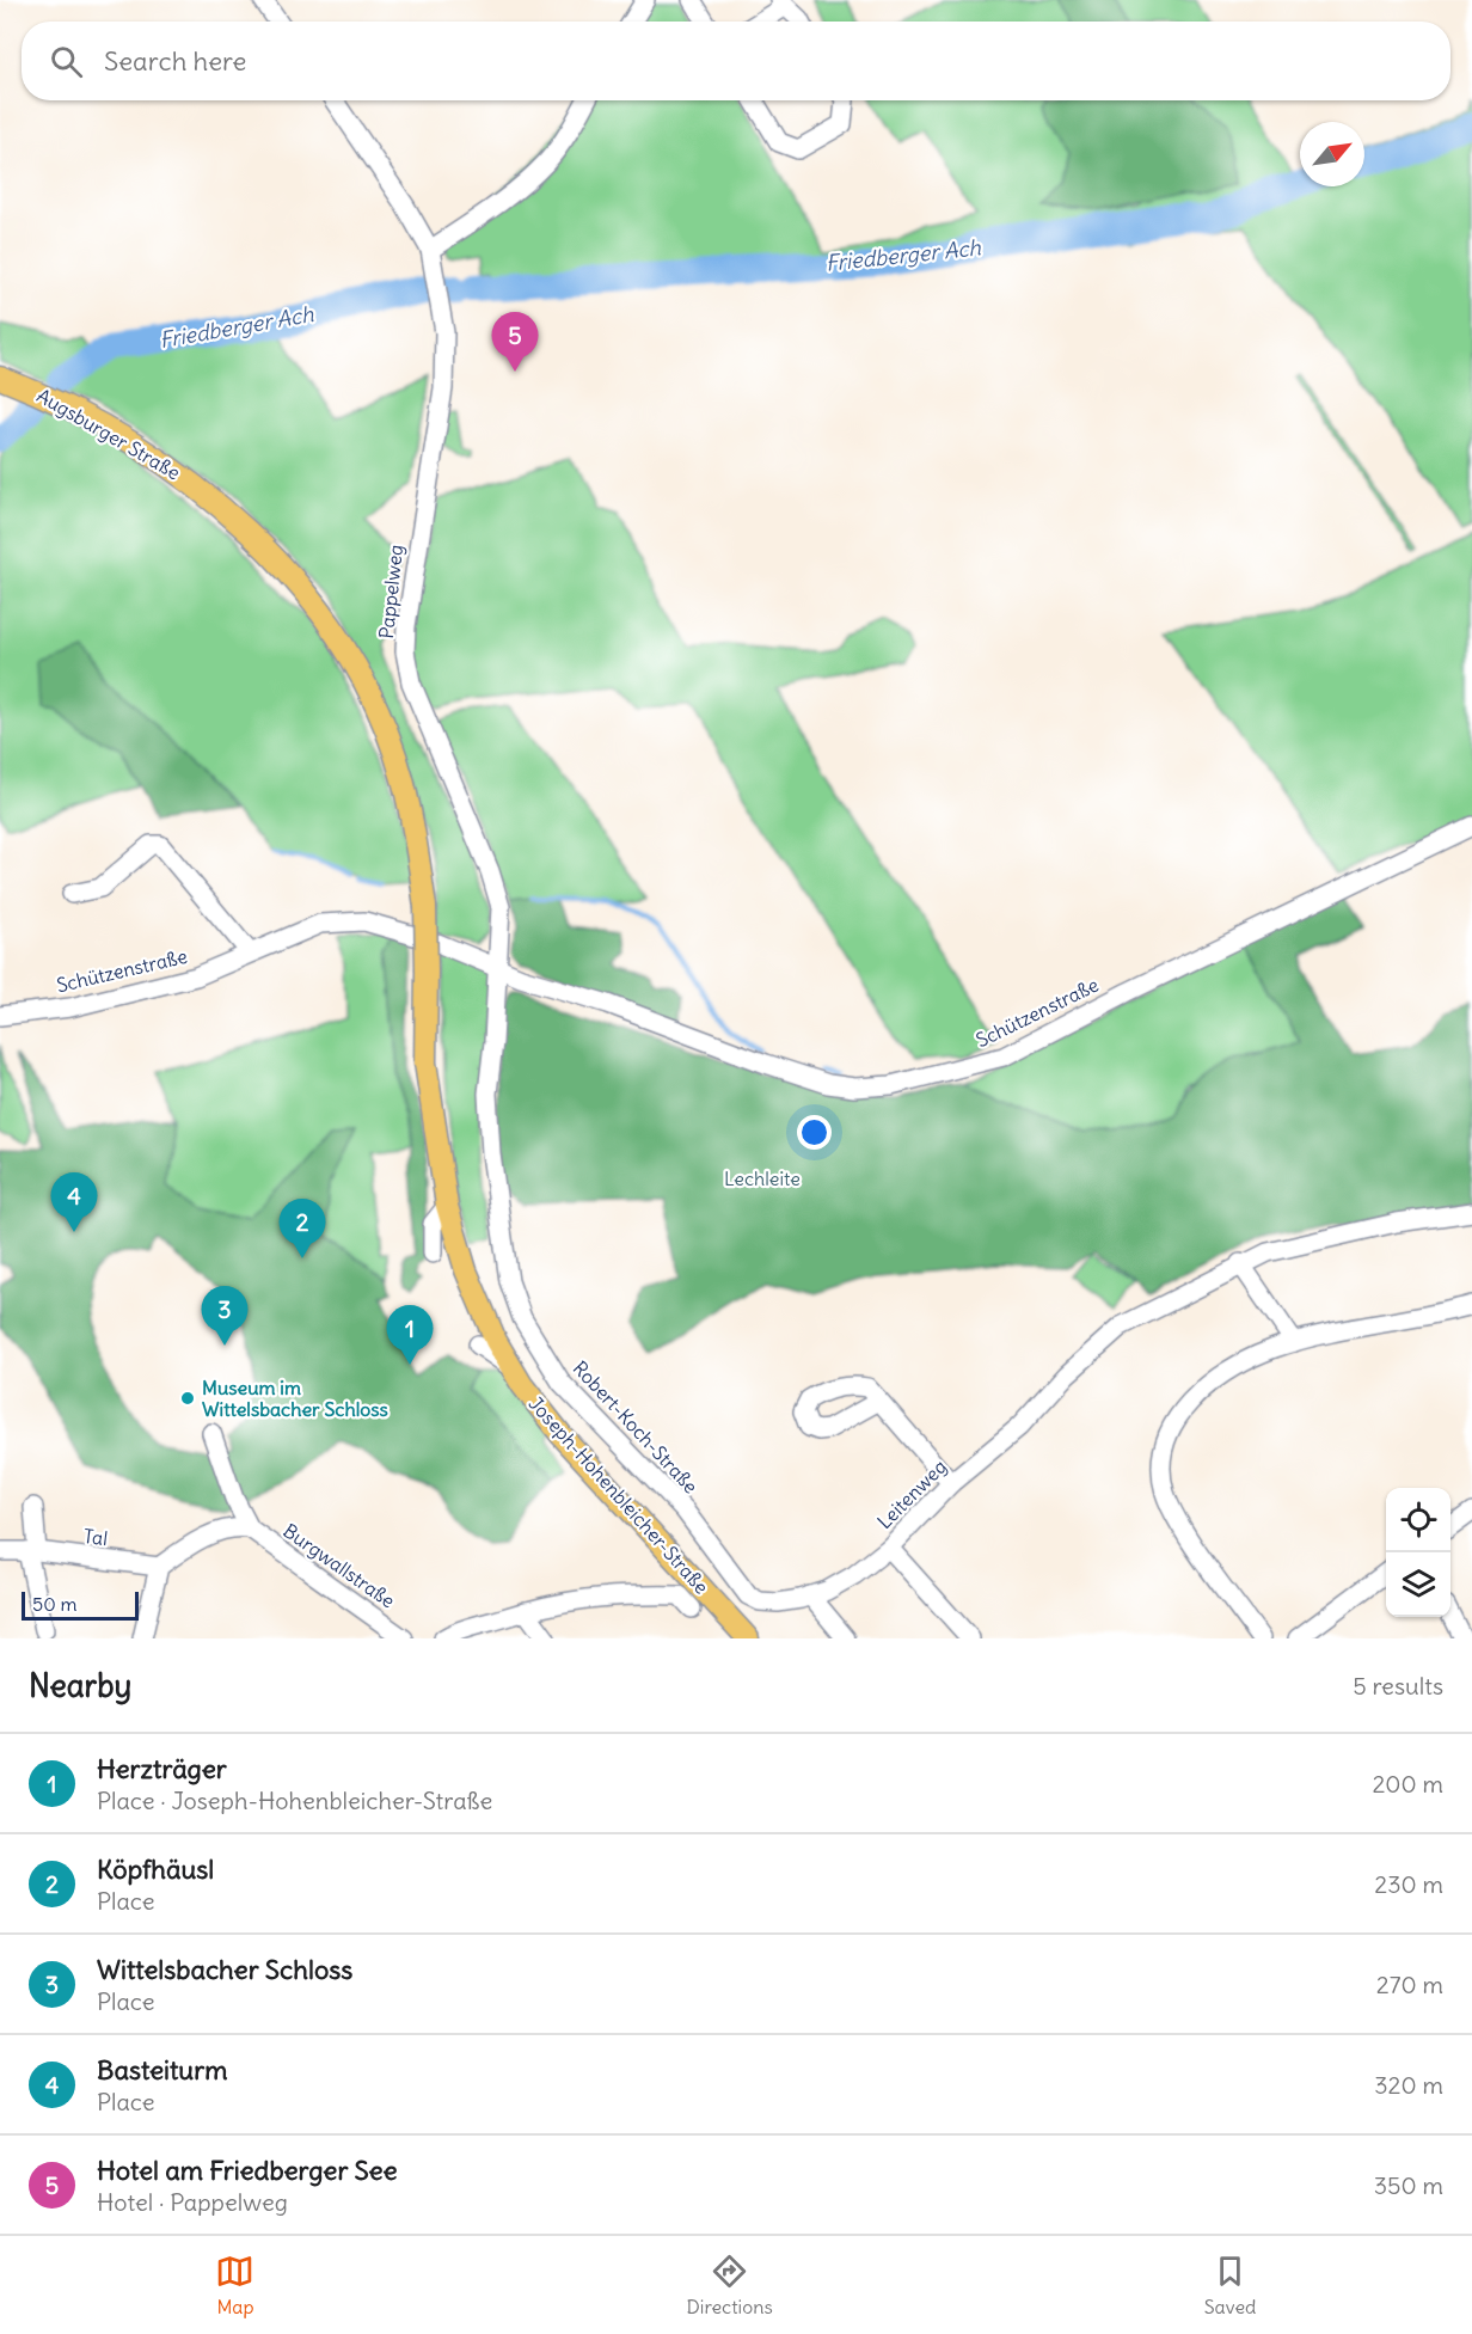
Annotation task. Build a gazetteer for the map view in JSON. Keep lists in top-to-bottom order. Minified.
{"streets":{"main road":["Augsburger Straße","Joseph-Hohenbleicher-Straße"],"street":["Pappelweg","Schützenstraße","Robert-Koch-Straße","Leitenweg","Tal","Burgwallstraße"]},"crossings":[["Augsburger Straße","Joseph-Hohenbleicher-Straße"],["Pappelweg","Schützenstraße"],["Pappelweg","Robert-Koch-Straße"],["Schützenstraße","Robert-Koch-Straße"],["Robert-Koch-Straße","Leitenweg"]],"water":["Friedberger Ach"],"parks":["Lechleite"],"places":["Museum im Wittelsbacher Schloss"],"scale_bar":"50 m","north":"top right","page":{"search":"Search here","pins":["5","4","2","3","1"],"scale":"50 m","heading":["Nearby","5 results"],"list":[{"mark":"1","name":"Herzträger","note":"Place · Joseph-Hohenbleicher-Straße","value":"200 m"},{"mark":"2","name":"Köpfhäusl","note":"Place","value":"230 m"},{"mark":"3","name":"Wittelsbacher Schloss","note":"Place","value":"270 m"},{"mark":"4","name":"Basteiturm","note":"Place","value":"320 m"},{"mark":"5","name":"Hotel am Friedberger See","note":"Hotel · Pappelweg","value":"350 m"}],"nav":["Map","Directions","Saved"]}}
